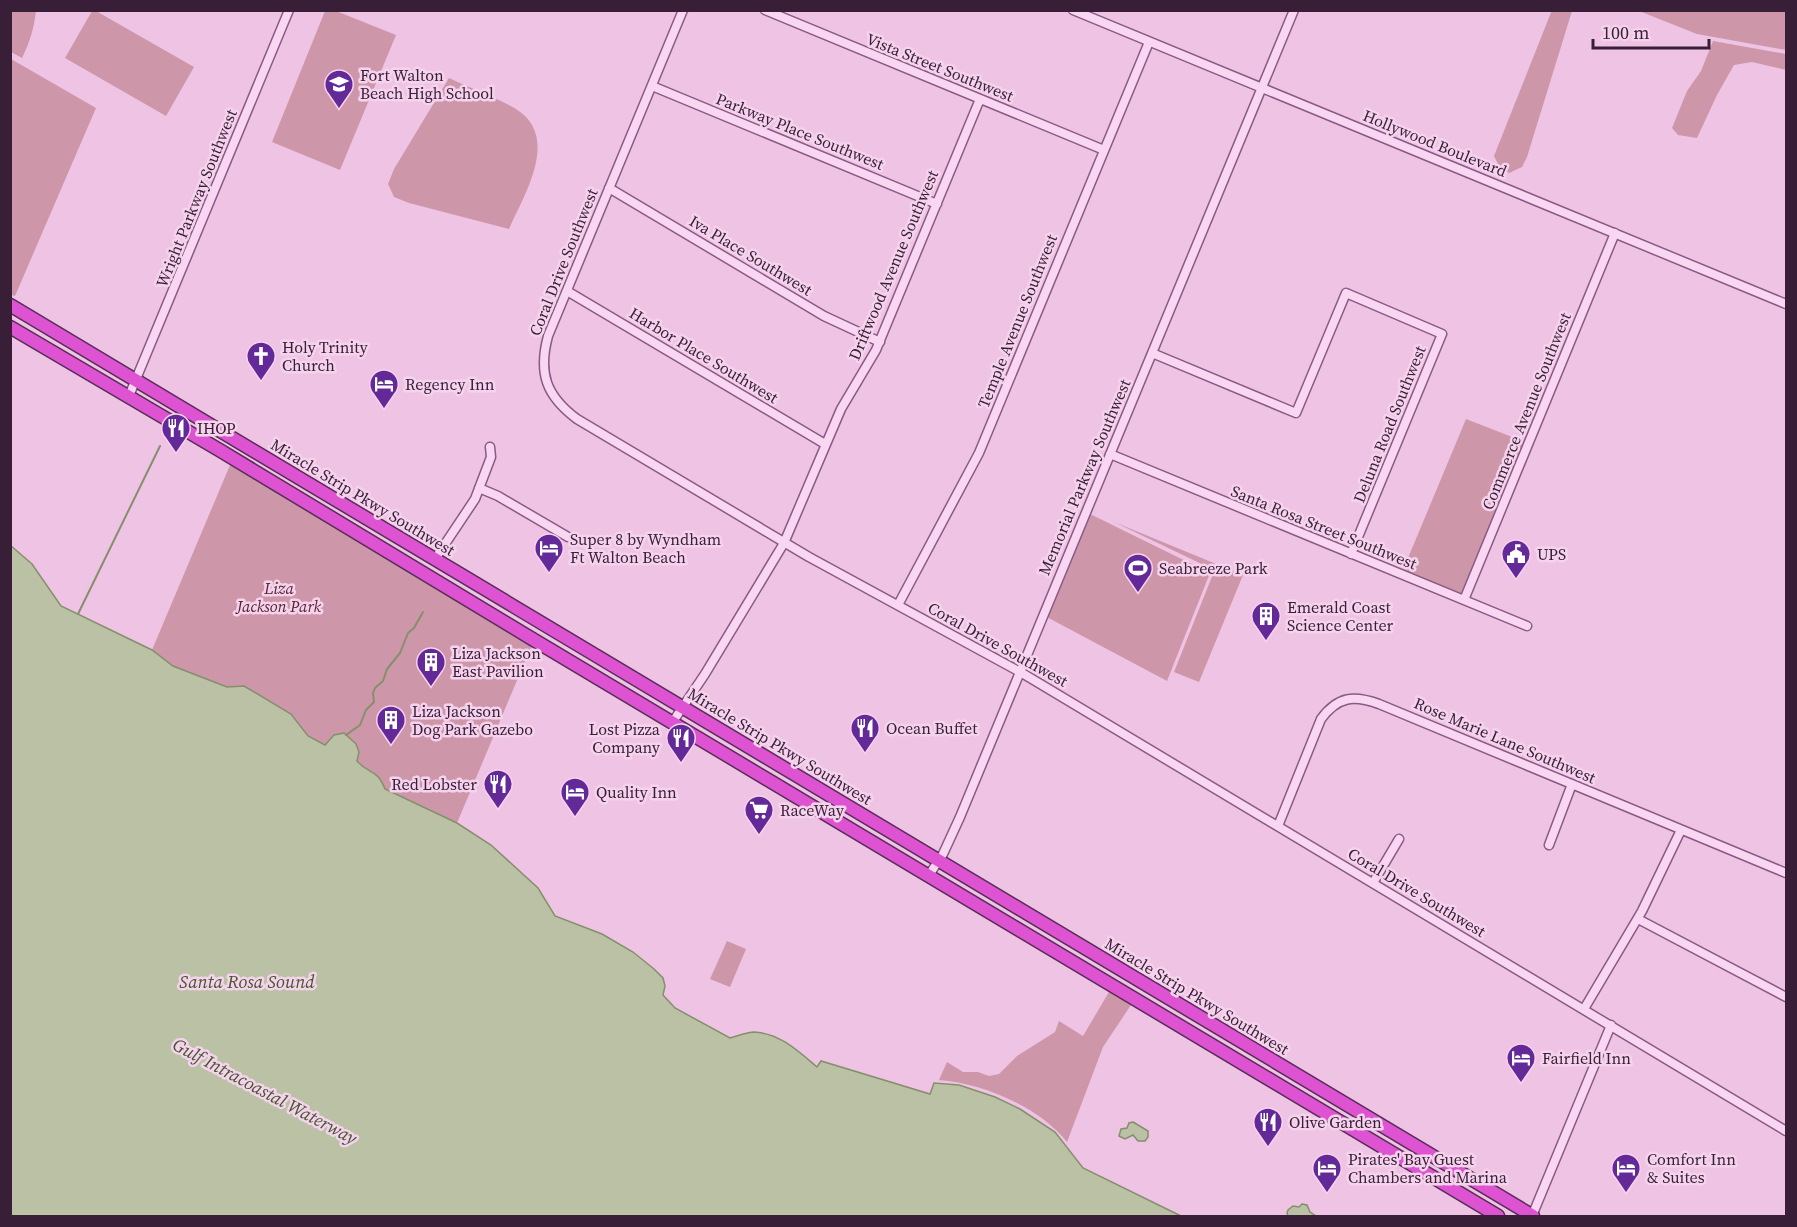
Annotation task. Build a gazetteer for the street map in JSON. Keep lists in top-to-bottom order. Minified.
{"streets":{"highway":["Miracle Strip Pkwy Southwest"],"street":["Vista Street Southwest","Parkway Place Southwest","Hollywood Boulevard","Wright Parkway Southwest","Iva Place Southwest","Coral Drive Southwest","Driftwood Avenue Southwest","Temple Avenue Southwest","Harbor Place Southwest","Commerce Avenue Southwest","Deluna Road Southwest","Memorial Parkway Southwest","Santa Rosa Street Southwest","Rose Marie Lane Southwest"]},"crossings":[["Vista Street Southwest","Driftwood Avenue Southwest"],["Vista Street Southwest","Temple Avenue Southwest"],["Parkway Place Southwest","Coral Drive Southwest"],["Parkway Place Southwest","Driftwood Avenue Southwest"],["Hollywood Boulevard","Temple Avenue Southwest"],["Hollywood Boulevard","Commerce Avenue Southwest"],["Hollywood Boulevard","Memorial Parkway Southwest"],["Wright Parkway Southwest","Miracle Strip Pkwy Southwest"],["Iva Place Southwest","Coral Drive Southwest"],["Iva Place Southwest","Driftwood Avenue Southwest"],["Coral Drive Southwest","Driftwood Avenue Southwest"],["Coral Drive Southwest","Temple Avenue Southwest"],["Coral Drive Southwest","Harbor Place Southwest"],["Coral Drive Southwest","Memorial Parkway Southwest"],["Coral Drive Southwest","Rose Marie Lane Southwest"],["Driftwood Avenue Southwest","Harbor Place Southwest"],["Driftwood Avenue Southwest","Miracle Strip Pkwy Southwest"],["Commerce Avenue Southwest","Santa Rosa Street Southwest"],["Deluna Road Southwest","Memorial Parkway Southwest"],["Deluna Road Southwest","Santa Rosa Street Southwest"],["Memorial Parkway Southwest","Miracle Strip Pkwy Southwest"],["Memorial Parkway Southwest","Santa Rosa Street Southwest"]],"water":["Santa Rosa Sound","Gulf Intracoastal Waterway"],"parks":["Liza Jackson Park"],"places":{"school or university":["Fort Walton Beach High School"],"church":["Holy Trinity Church"],"hotel":["Regency Inn","Super 8 by Wyndham Ft Walton Beach","Quality Inn","Fairfield Inn","Pirates' Bay Guest Chambers and Marina","Comfort Inn & Suites"],"restaurant":["IHOP","Ocean Buffet","Lost Pizza Company","Red Lobster","Olive Garden"],"public building":["UPS"],"sports":["Seabreeze Park"],"building":["Emerald Coast Science Center","Liza Jackson East Pavilion","Liza Jackson Dog Park Gazebo"],"supermarket":["RaceWay"]},"scale_bar":"100 m"}
